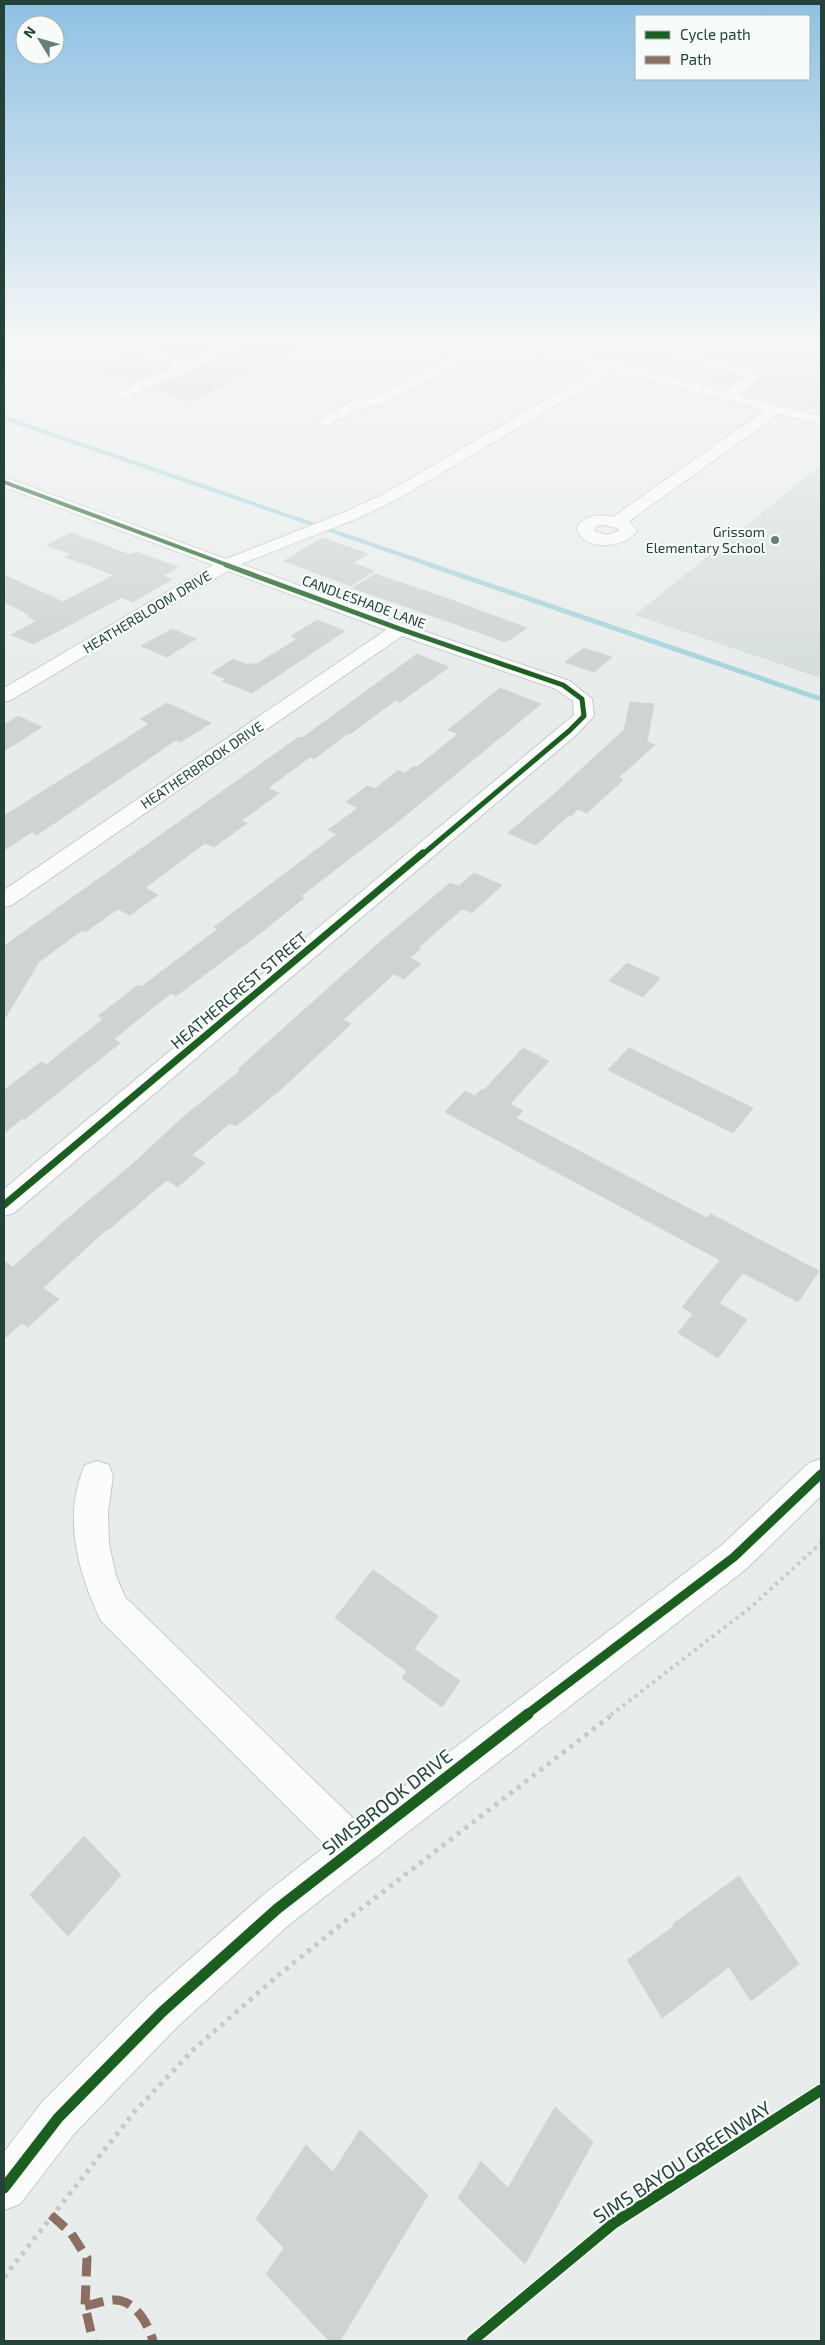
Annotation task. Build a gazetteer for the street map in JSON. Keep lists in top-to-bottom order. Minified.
{"streets":{"street":["CANDLESHADE LANE","HEATHERBLOOM DRIVE","HEATHERBROOK DRIVE","HEATHERCREST STREET","SIMSBROOK DRIVE"],"cycle path":["SIMS BAYOU GREENWAY"]},"crossings":[["CANDLESHADE LANE","HEATHERBLOOM DRIVE"],["CANDLESHADE LANE","HEATHERBROOK DRIVE"],["CANDLESHADE LANE","HEATHERCREST STREET"]],"places":["Grissom Elementary School"],"legend":["Cycle path","Path"],"north":"top left"}
